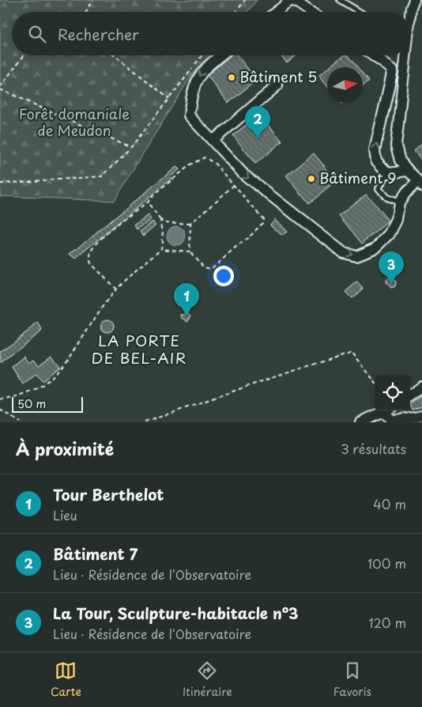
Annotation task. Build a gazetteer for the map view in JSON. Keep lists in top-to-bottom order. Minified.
{"districts":["LA PORTE DE BEL-AIR"],"parks":["Forêt domaniale de Meudon"],"places":["Bâtiment 5","Bâtiment 9"],"scale_bar":"50 m","north":"right","page":{"search":"Rechercher","pins":["2","3","1"],"scale":"50 m","heading":["À proximité","3 résultats"],"list":[{"mark":"1","name":"Tour Berthelot","note":"Lieu","value":"40 m"},{"mark":"2","name":"Bâtiment 7","note":"Lieu · Résidence de l'Observatoire","value":"100 m"},{"mark":"3","name":"La Tour, Sculpture-habitacle n°3","note":"Lieu · Résidence de l'Observatoire","value":"120 m"}],"nav":["Carte","Itinéraire","Favoris"]}}
